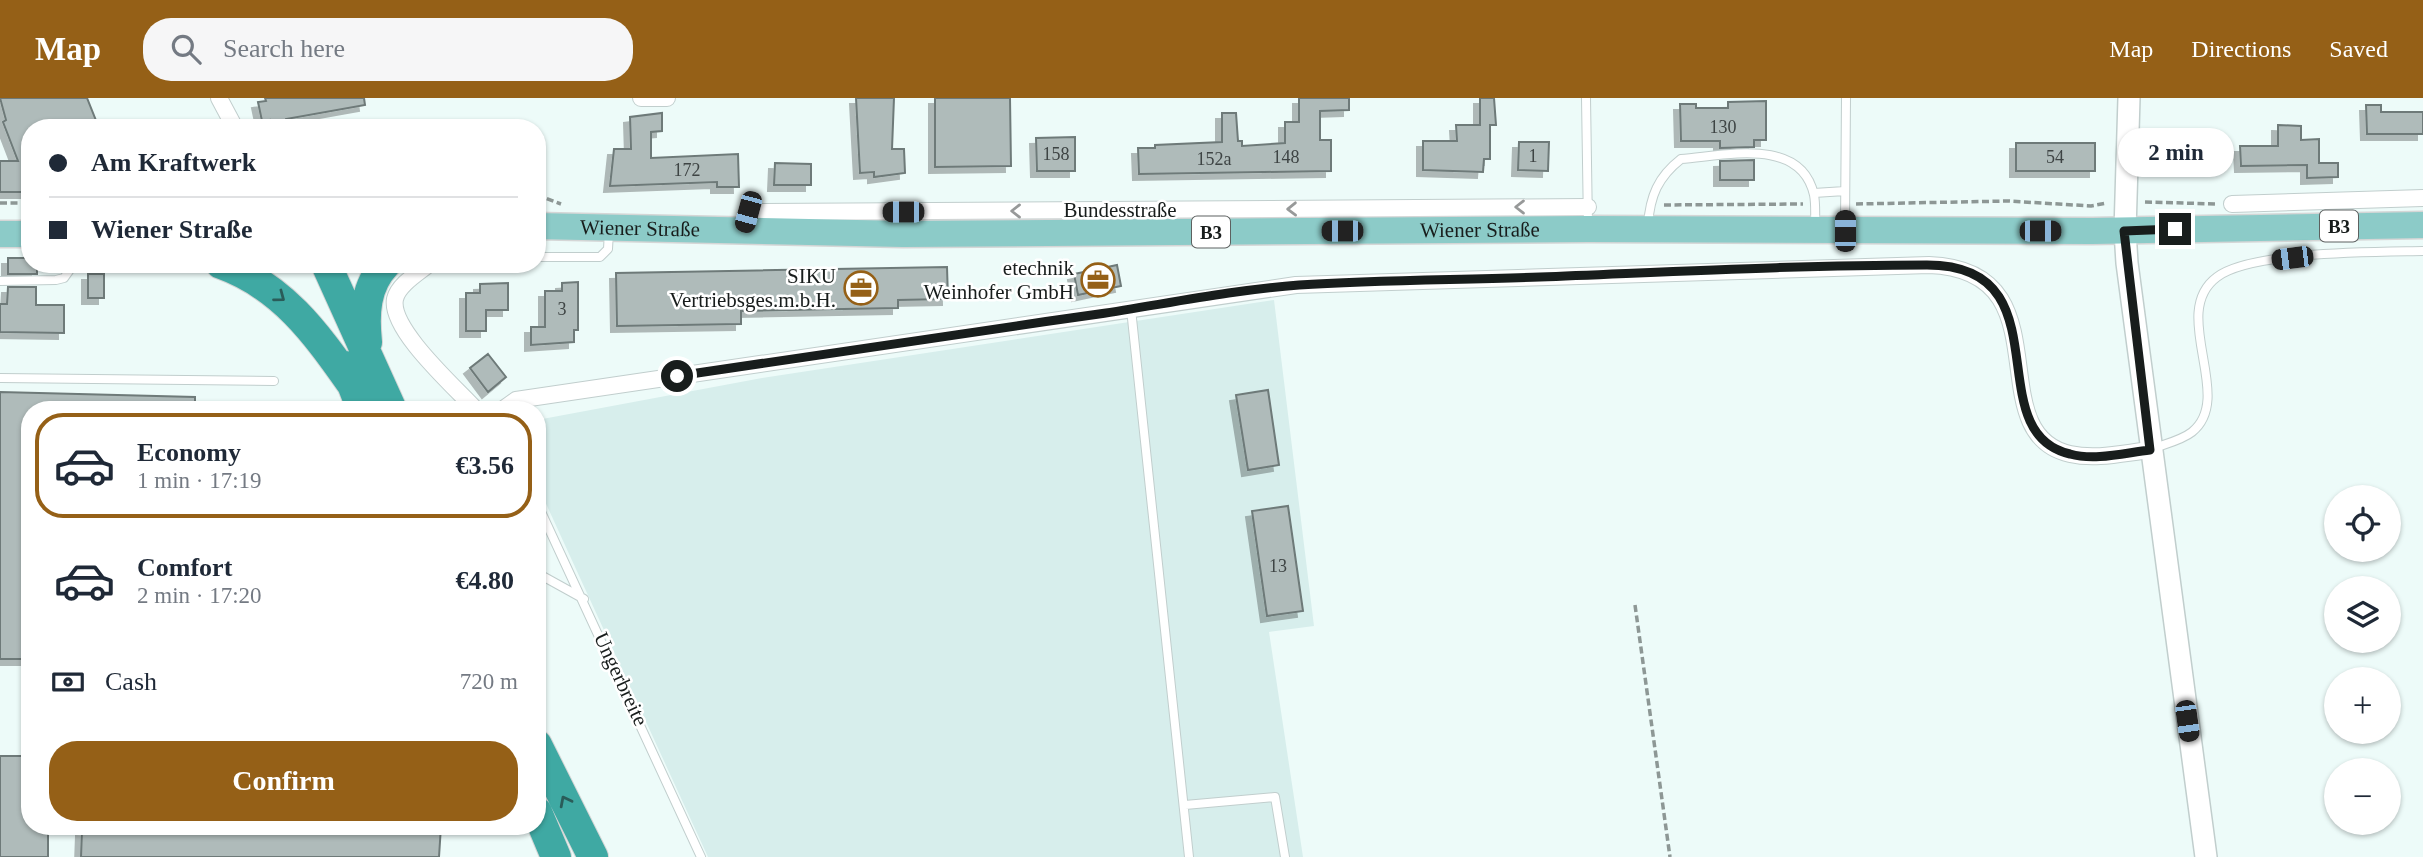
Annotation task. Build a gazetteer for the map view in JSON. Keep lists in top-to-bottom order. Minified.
{"streets":{"main road":["B3","Wiener Straße"],"lane":["Ungerbreite"]},"places":{"office":["etechnik Weinhofer GmbH","SIKU Vertriebsges.m.b.H."]},"house_numbers":["130","158","1","148","54","152a","172","3","13"],"page":{"header":"Map","search":"Search here","nav":["Map","Directions","Saved"],"banner":["Am Kraftwerk","Wiener Straße"],"bubble":"2 min","list":[{"name":"Economy","note":"1 min · 17:19","value":"€3.56"},{"name":"Comfort","note":"2 min · 17:20","value":"€4.80"}],"map_buttons":["+","−"],"pay":["Cash","720 m"],"buttons":"Confirm"}}
